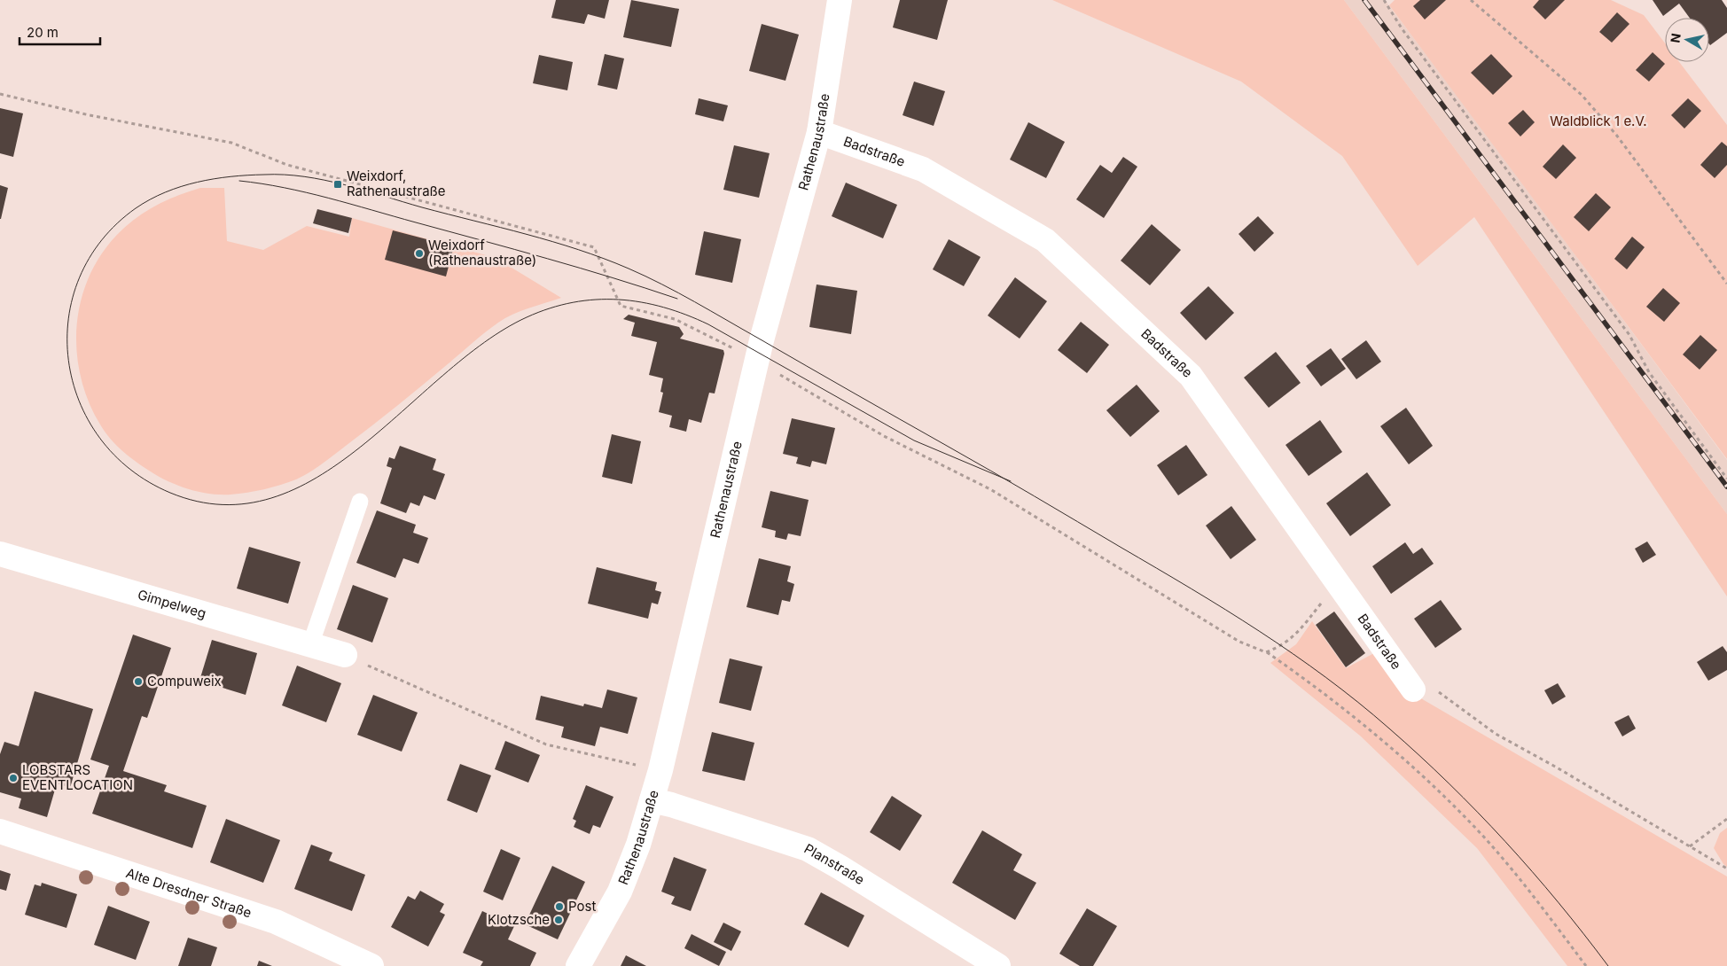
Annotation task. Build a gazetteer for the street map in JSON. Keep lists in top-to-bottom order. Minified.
{"streets":{"street":["Rathenaustraße","Badstraße","Gimpelweg","Planstraße","Alte Dresdner Straße"]},"crossings":[["Rathenaustraße","Badstraße"],["Rathenaustraße","Planstraße"]],"parks":["Waldblick 1 e.V."],"places":{"transit":["Weixdorf, Rathenaustraße"],"other":["Weixdorf (Rathenaustraße)","Compuweix","LOBSTARS EVENTLOCATION","Post","Klotzsche"]},"scale_bar":"20 m","north":"left"}
